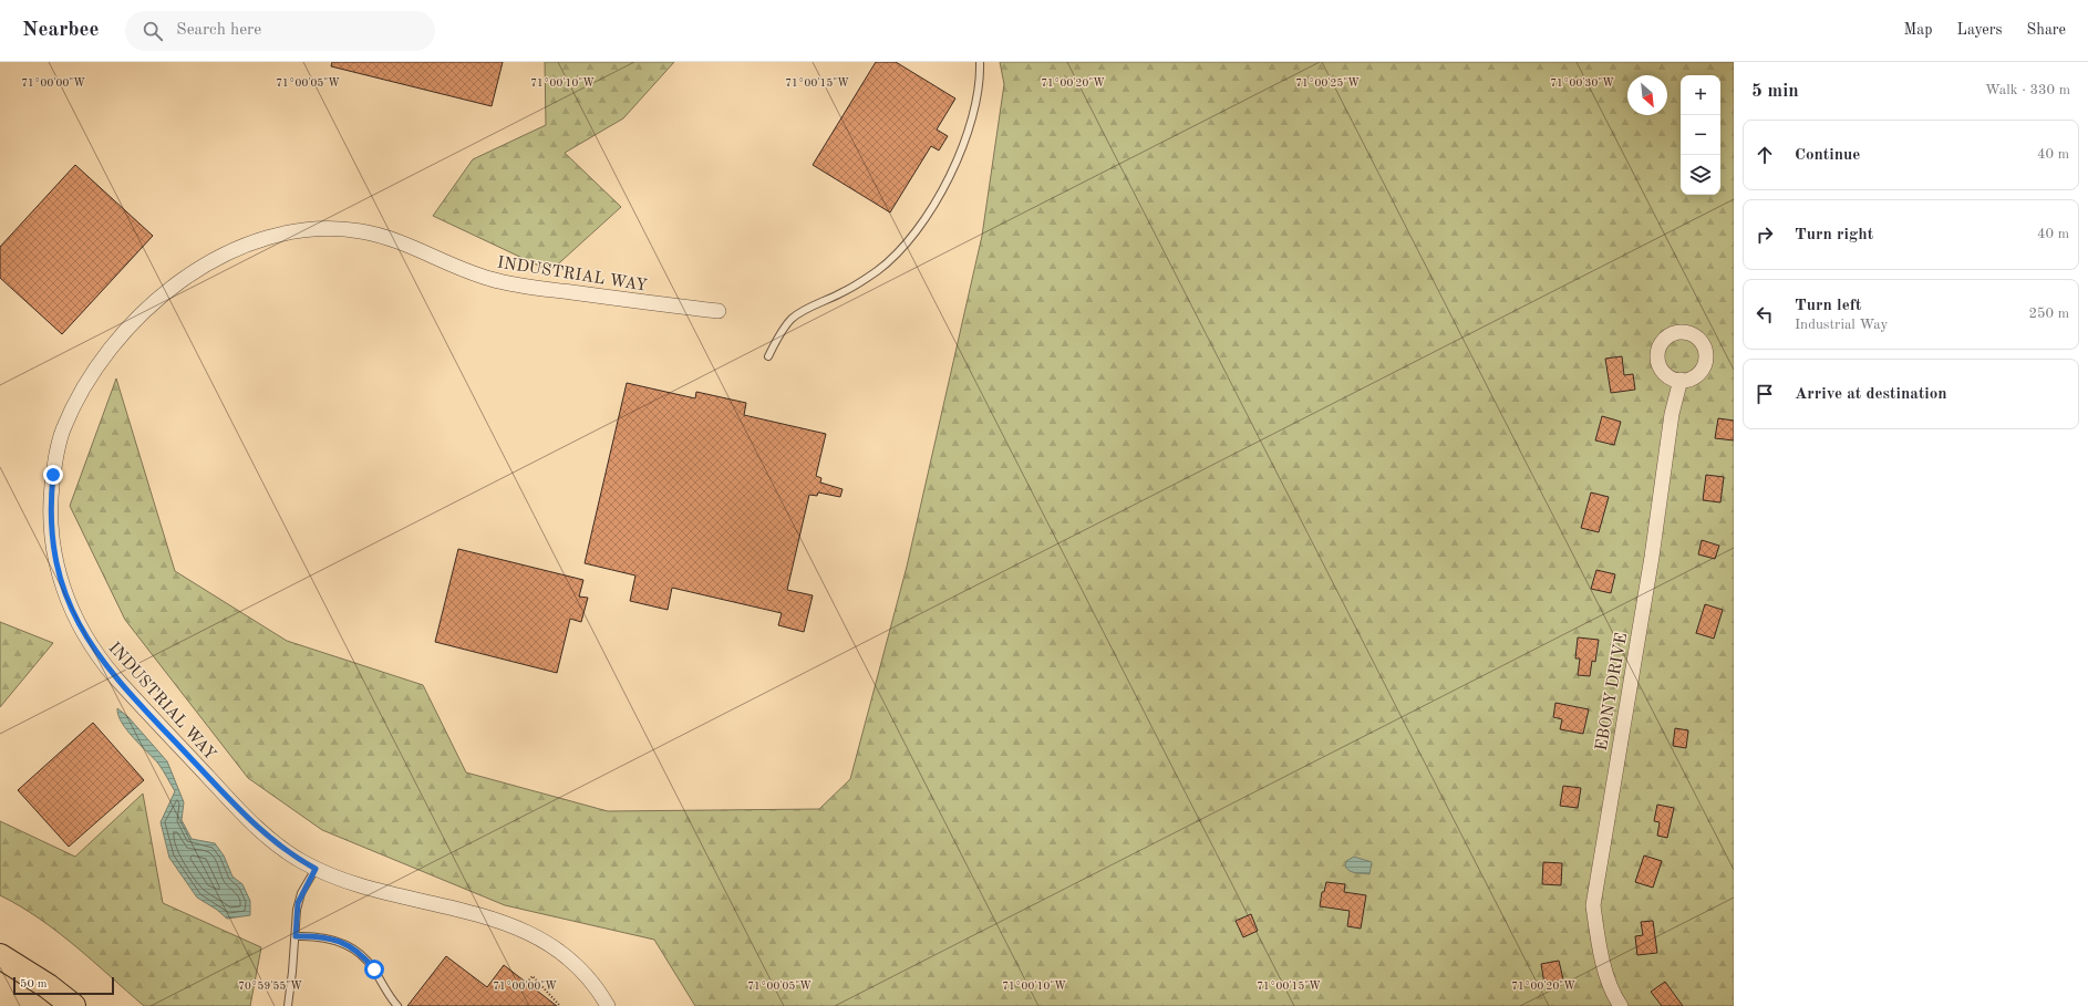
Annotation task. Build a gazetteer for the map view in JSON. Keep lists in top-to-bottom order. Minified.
{"streets":{"street":["INDUSTRIAL WAY","EBONY DRIVE"]},"scale_bar":"50 m","north":"bottom right","page":{"header":"Nearbee","search":"Search here","nav":["Map","Layers","Share"],"heading":["5 min","Walk · 330 m"],"map_buttons":["+","−"],"list":[["Continue","40 m"],["Turn right","40 m"],["Turn left","Industrial Way","250 m"],"Arrive at destination"],"scale":"50 m"},"coordinates":["71°00'00\"W","71°00'05\"W","71°00'10\"W","71°00'15\"W","71°00'20\"W","71°00'25\"W","71°00'30\"W","70°59'55\"W"]}
